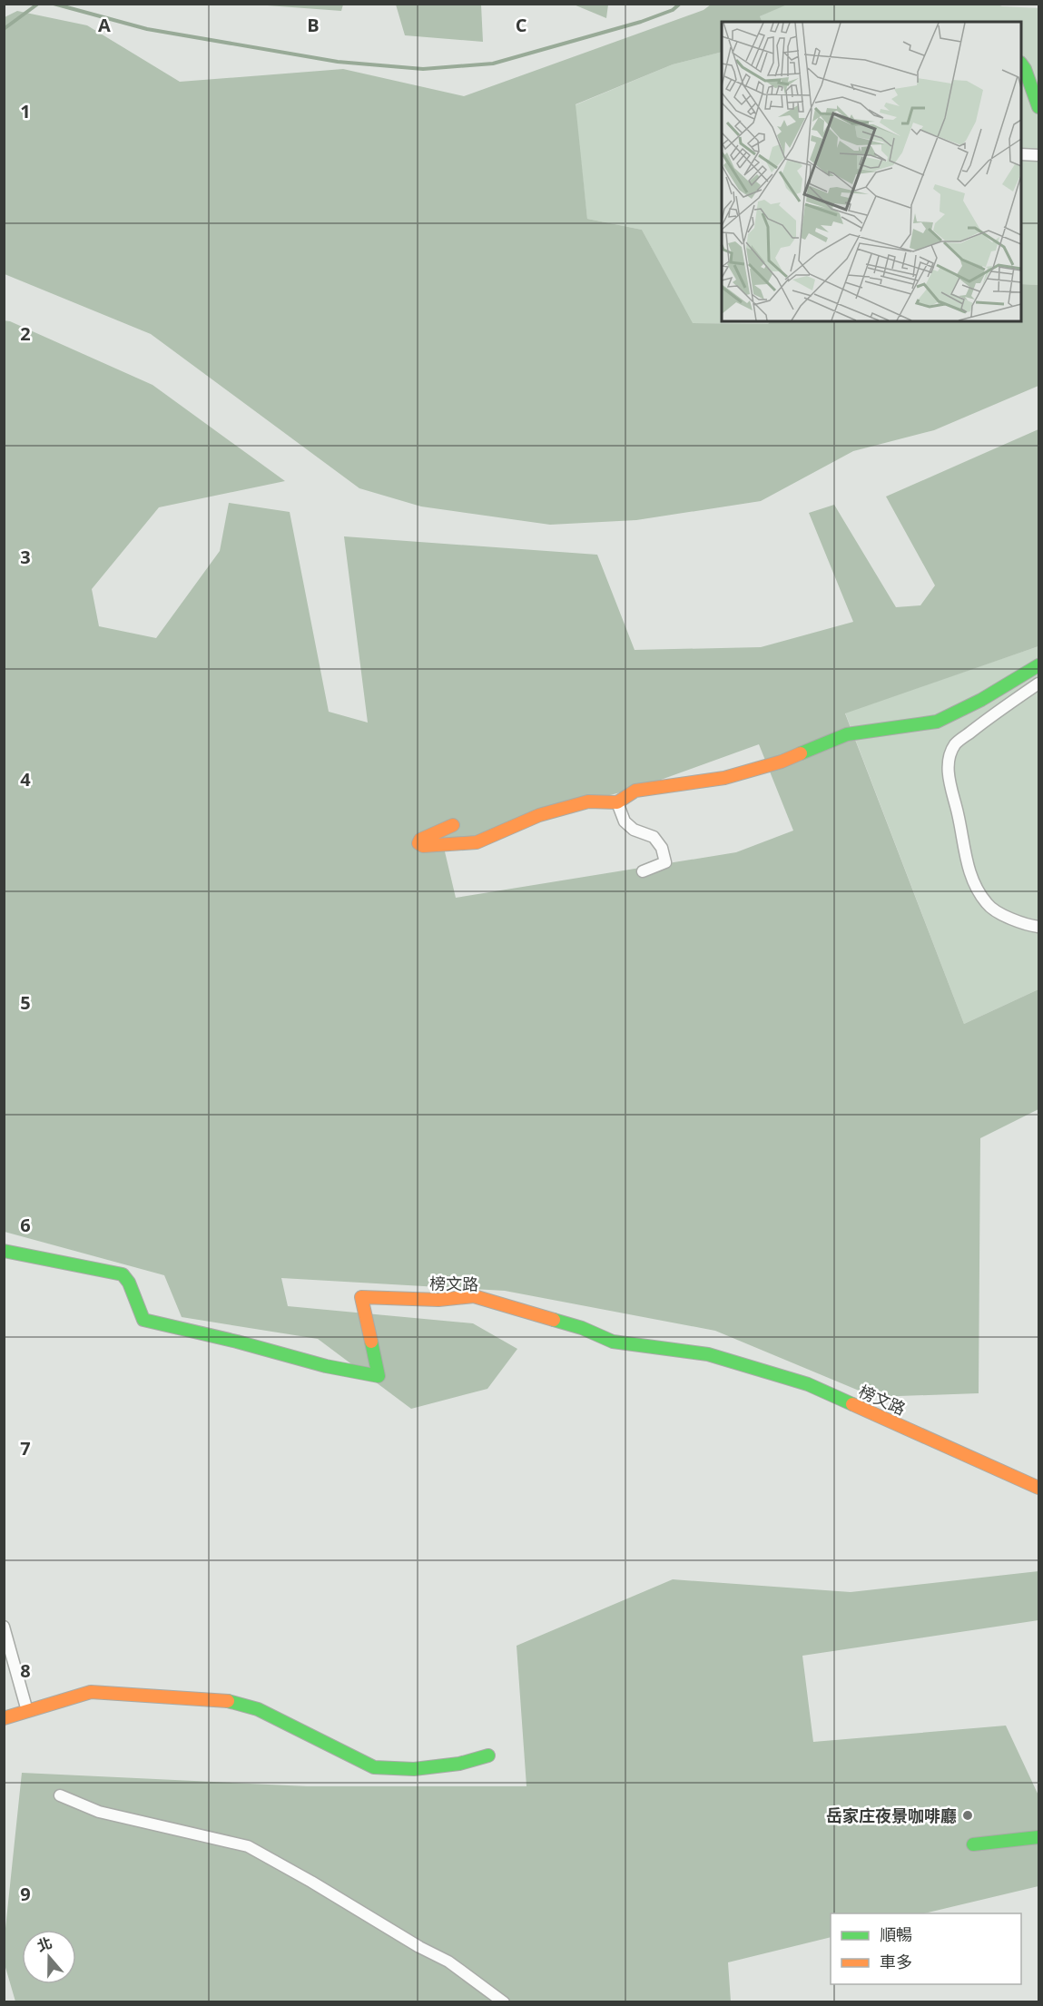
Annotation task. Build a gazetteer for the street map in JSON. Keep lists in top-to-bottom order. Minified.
{"streets":{"street":["榜文路"]},"places":["岳家庄夜景咖啡廳"],"legend":["順暢","車多"],"north":"top","grid":{"columns":["A","B","C"],"rows":["1","2","3","4","5","6","7","8","9"]}}
